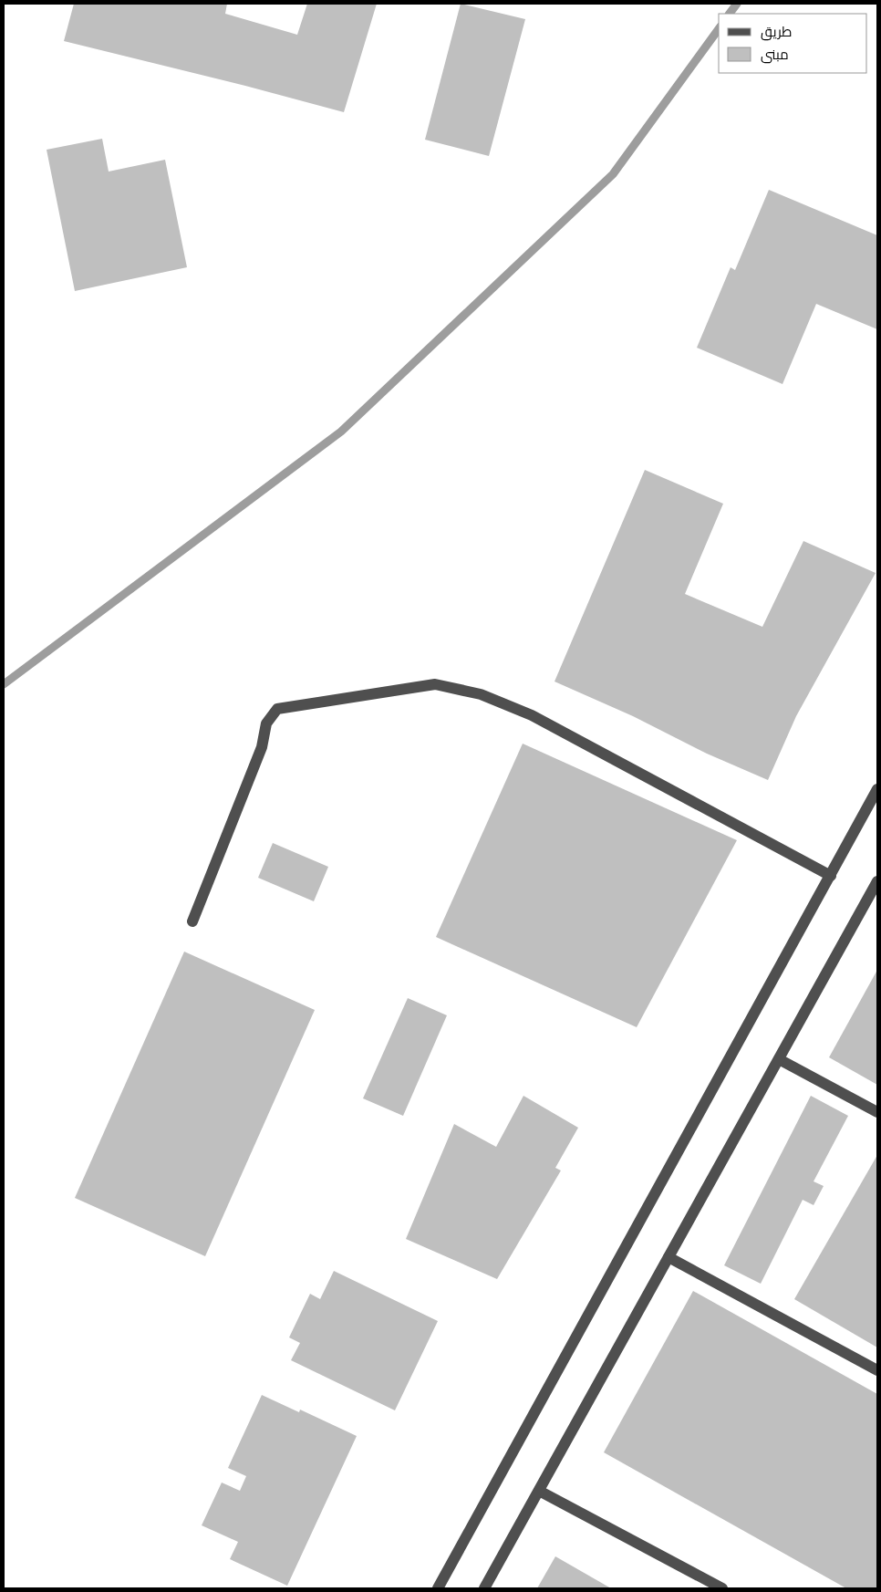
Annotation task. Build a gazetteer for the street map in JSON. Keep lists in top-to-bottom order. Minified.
{"legend":["طريق","مبنى"]}
